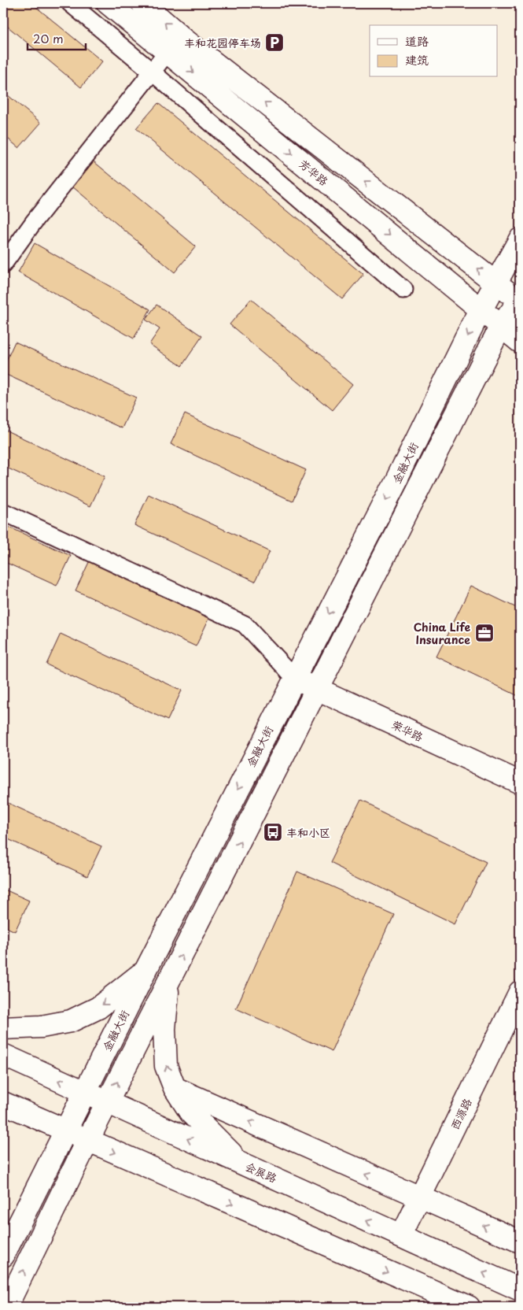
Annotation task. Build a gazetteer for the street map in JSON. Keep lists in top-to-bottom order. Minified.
{"streets":{"street":["芳华路","金融大街","荣华路","西源路","会展路"]},"crossings":[["芳华路","金融大街"],["金融大街","荣华路"],["金融大街","会展路"],["西源路","会展路"]],"places":{"parking":["丰和花园停车场"],"office":["China Life Insurance"],"bus stop":["丰和小区"]},"legend":["道路","建筑"],"scale_bar":"20 m"}
